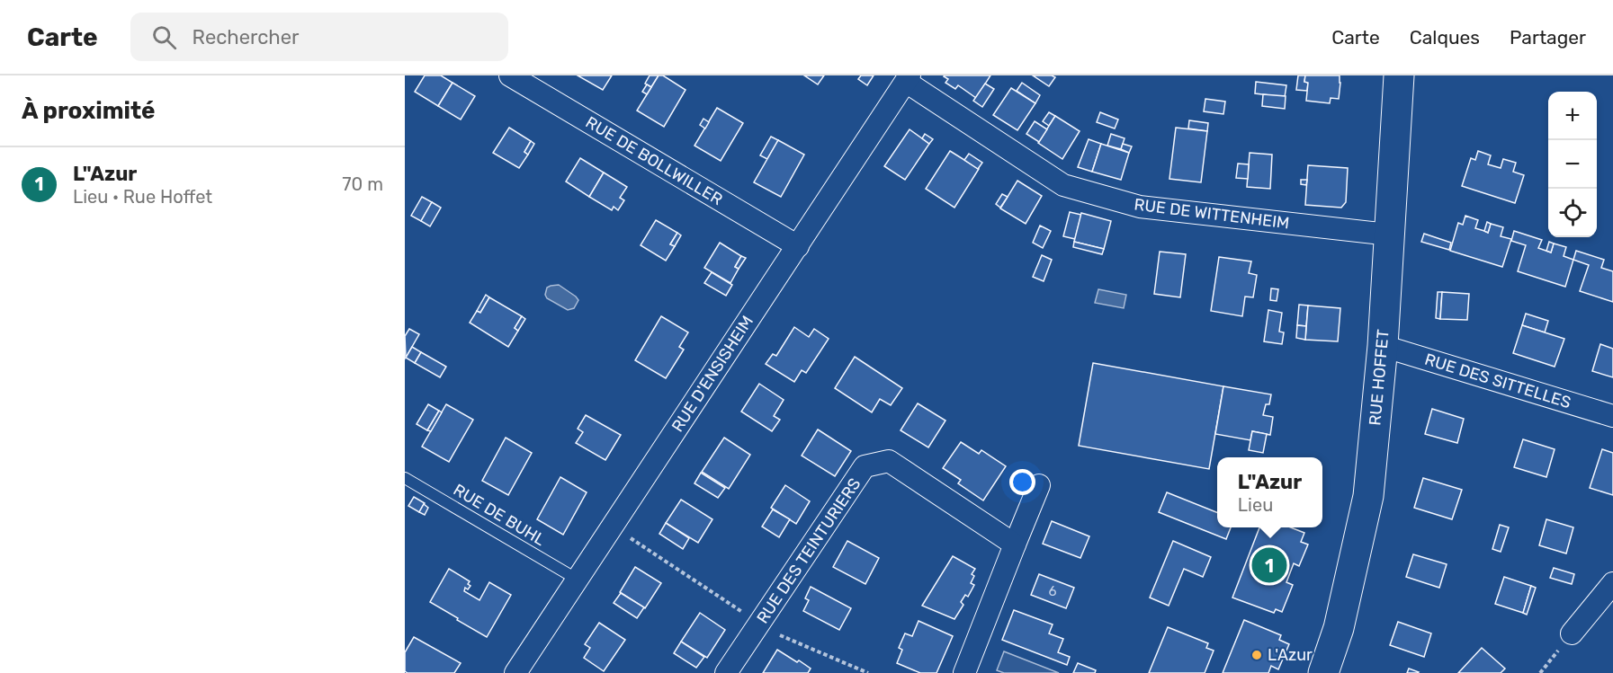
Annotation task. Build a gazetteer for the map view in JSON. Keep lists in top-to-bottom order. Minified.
{"streets":{"main road":["RUE HOFFET"],"street":["RUE DE BOLLWILLER","RUE DE WITTENHEIM","RUE D'ENSISHEIM","RUE DES SITTELLES","RUE DES TEINTURIERS"],"lane":["RUE DE BUHL"]},"crossings":[["RUE DE BOLLWILLER","RUE D'ENSISHEIM"],["RUE DE WITTENHEIM","RUE D'ENSISHEIM"],["RUE DE WITTENHEIM","RUE HOFFET"],["RUE D'ENSISHEIM","RUE DE BUHL"],["RUE HOFFET","RUE DES SITTELLES"]],"places":["L'Azur"],"house_numbers":["6"],"page":{"header":"Carte","search":"Rechercher","nav":["Carte","Calques","Partager"],"heading":"À proximité","map_buttons":["+","−"],"list":[{"mark":"1","name":"L\"Azur","note":"Lieu · Rue Hoffet","value":"70 m"}],"popup":["L\"Azur","Lieu"],"pins":"1"}}
